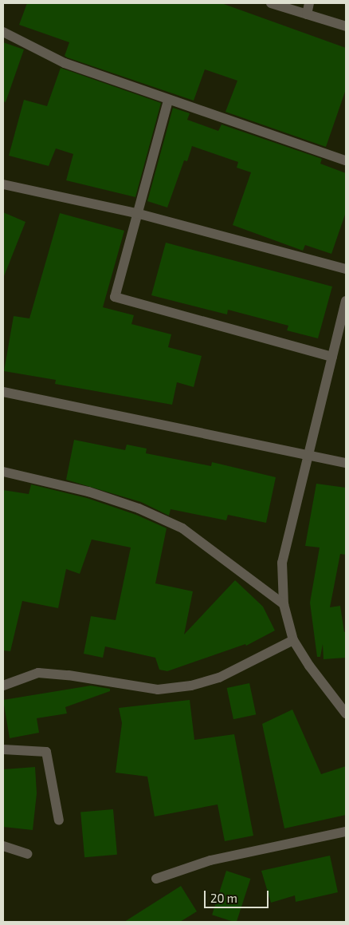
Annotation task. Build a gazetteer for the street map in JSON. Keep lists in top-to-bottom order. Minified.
{"scale_bar":"20 m"}
